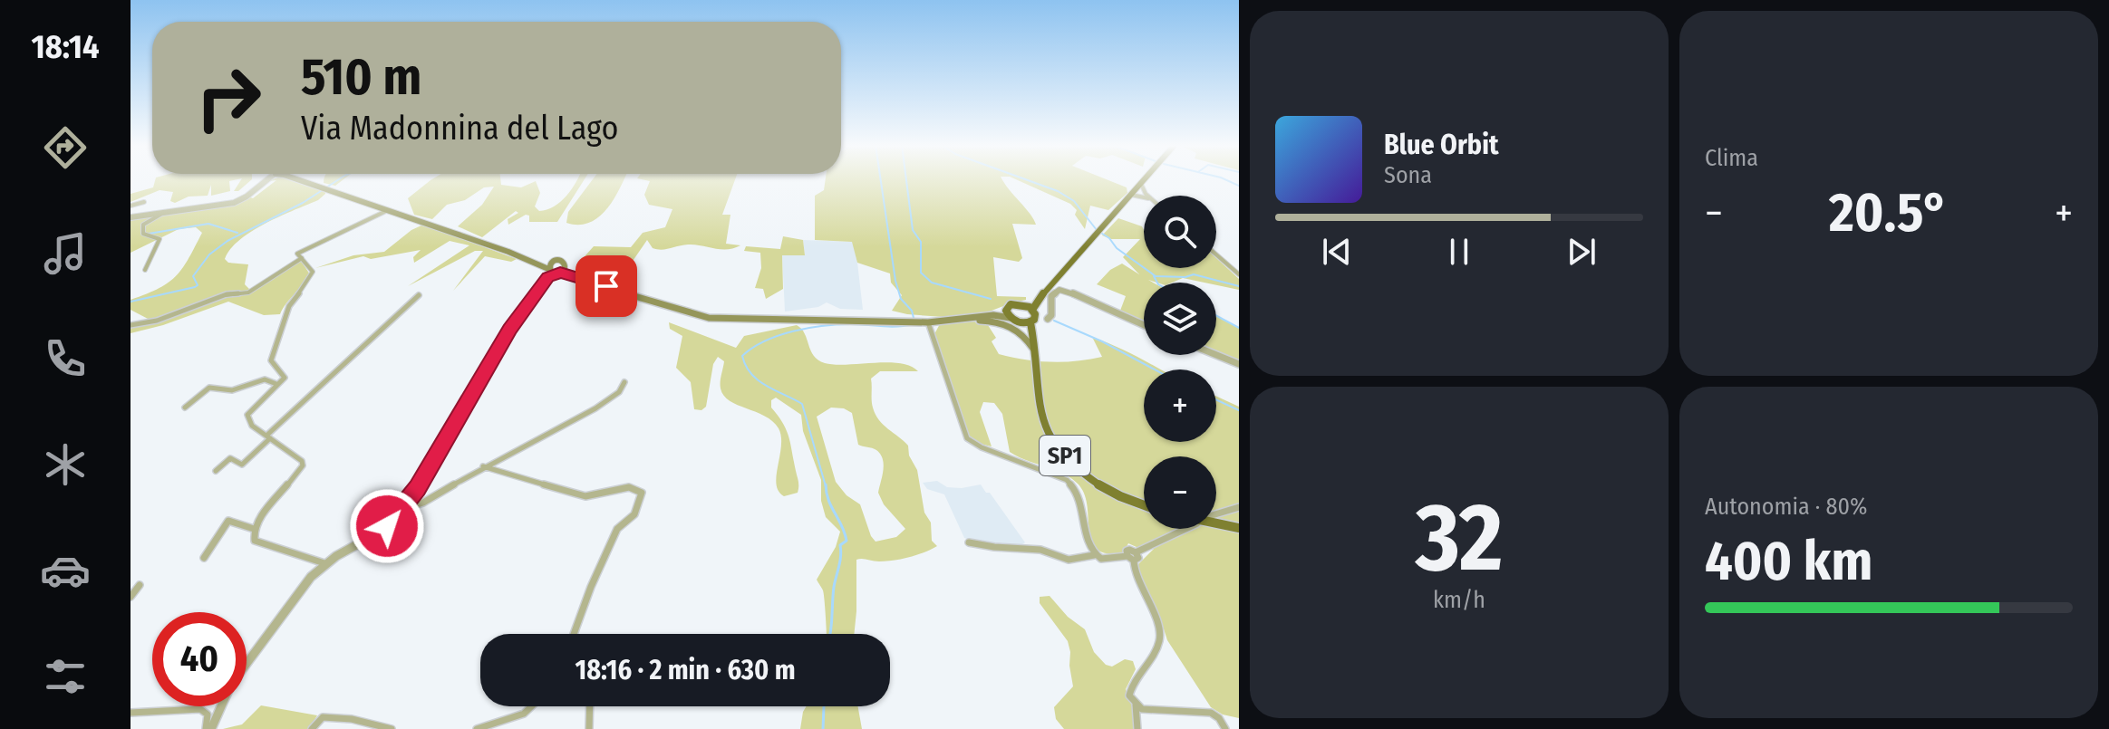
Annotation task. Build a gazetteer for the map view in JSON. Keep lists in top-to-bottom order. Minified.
{"streets":{"main road":["SP1"]},"page":{"tabs":"18:14","tile":["Clima",["32","km/h"],["Autonomia · 80%","400 km"]],"turn":["510 m","Via Madonnina del Lago"],"song":["Blue Orbit","Sona"],"heat":["−","20.5°","+"],"map_buttons":["+","−"],"limit":"40","trip":"18:16 · 2 min · 630 m"}}
